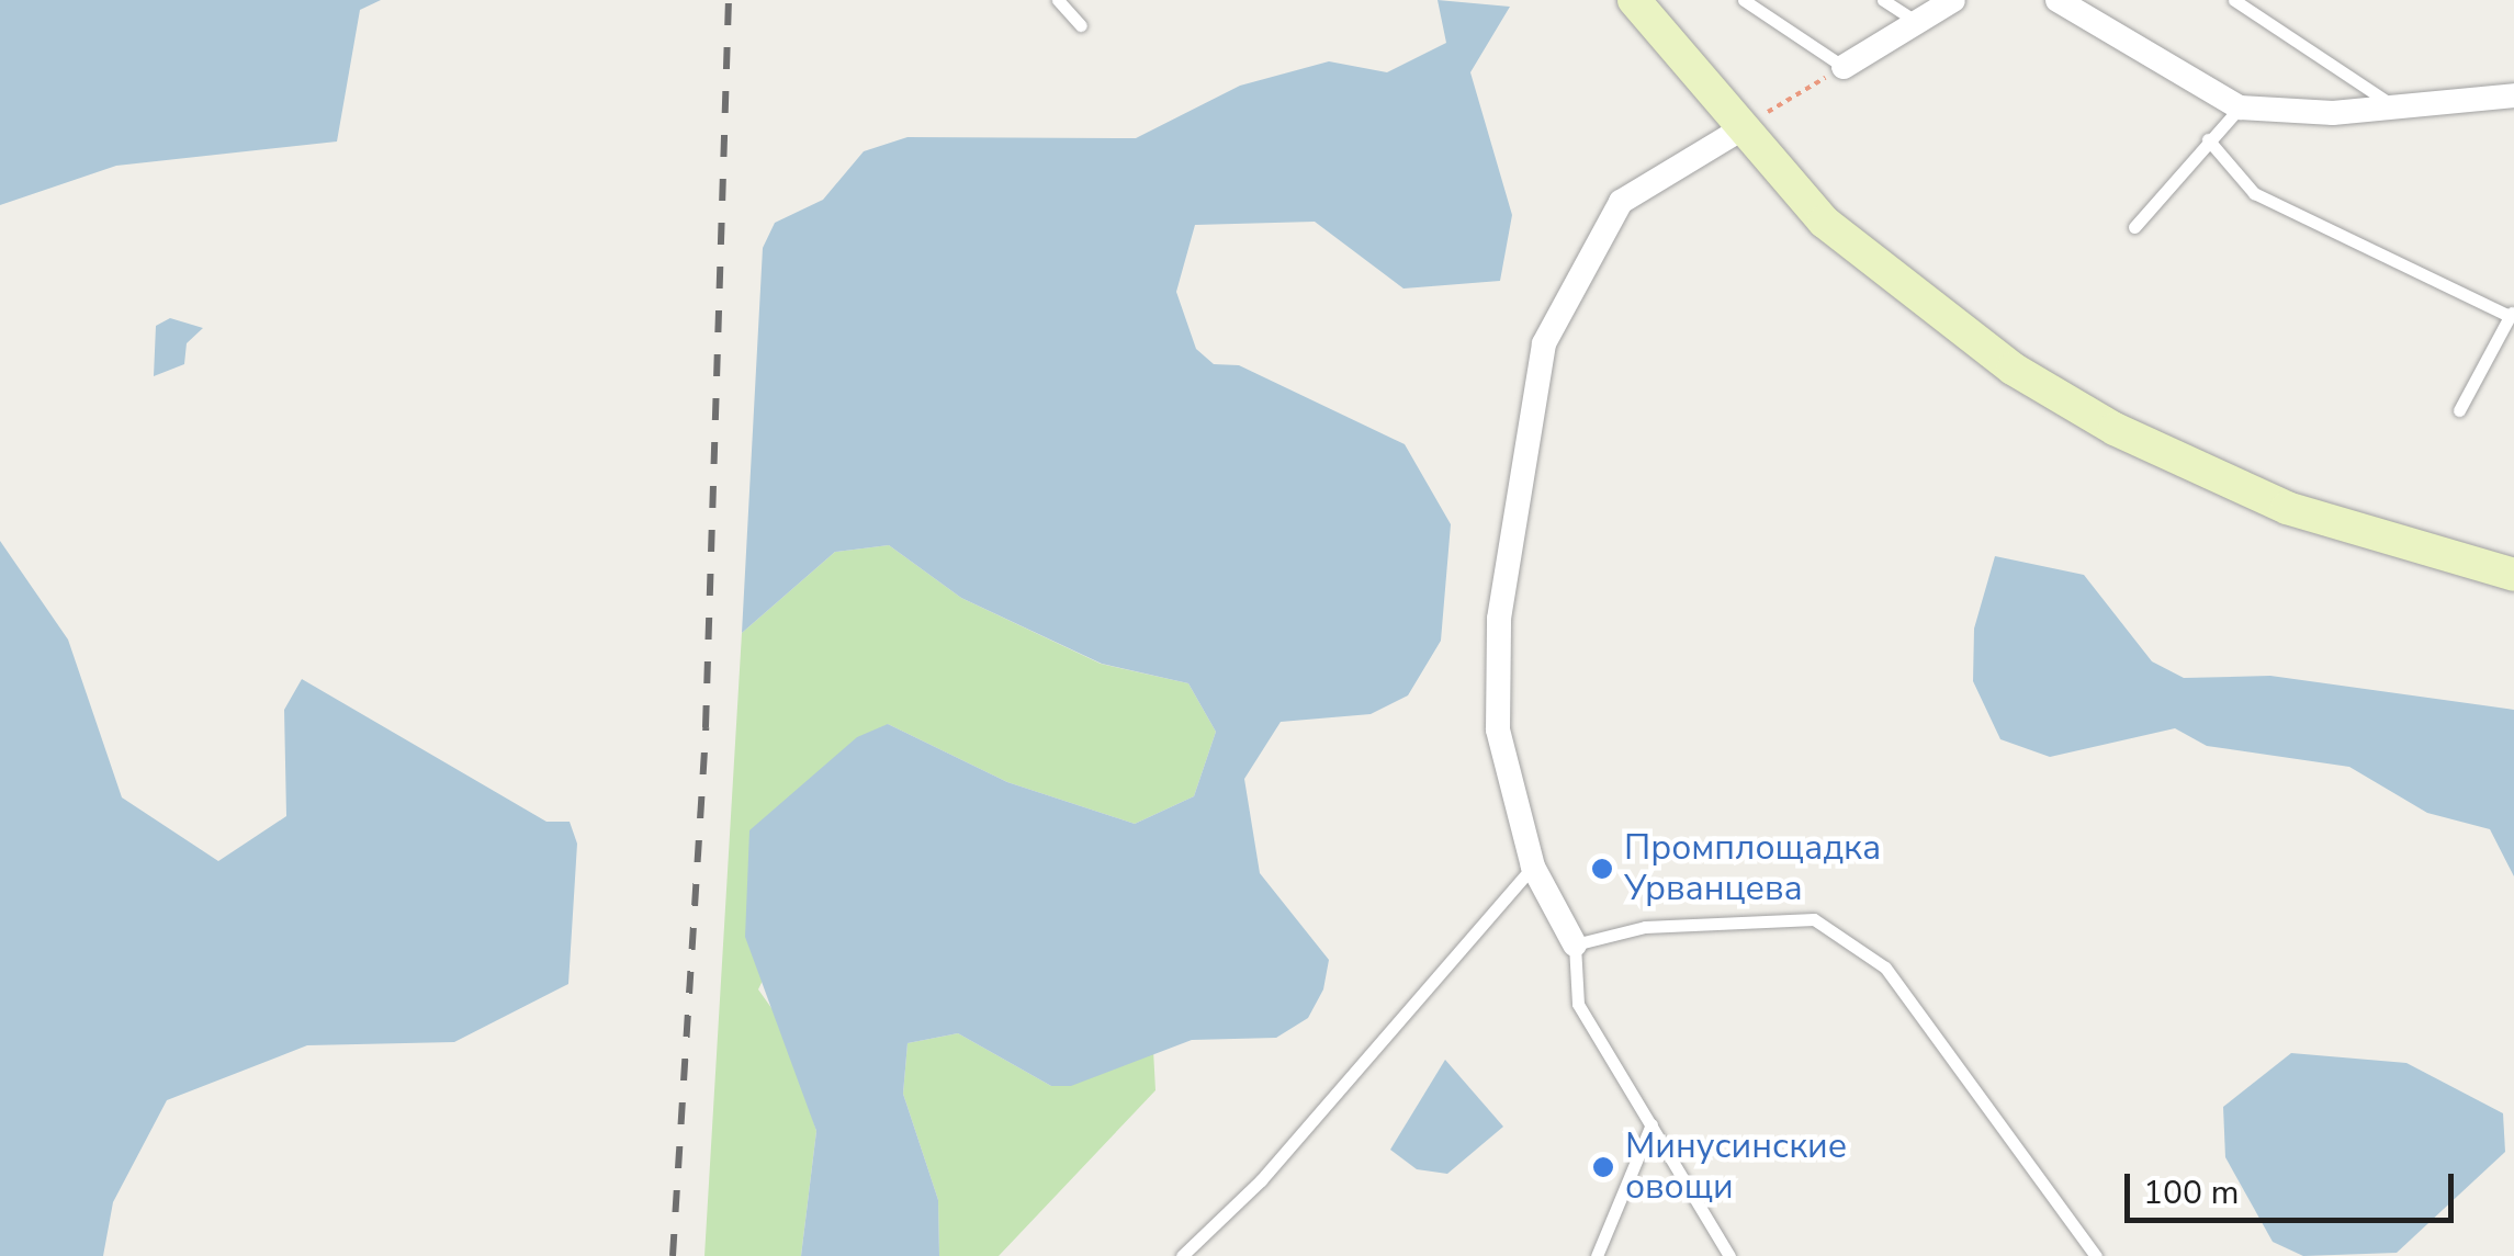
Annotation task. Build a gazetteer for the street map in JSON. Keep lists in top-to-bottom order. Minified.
{"places":["Промплощадка Урванцева","Минусинские овощи"],"scale_bar":"100 m"}
